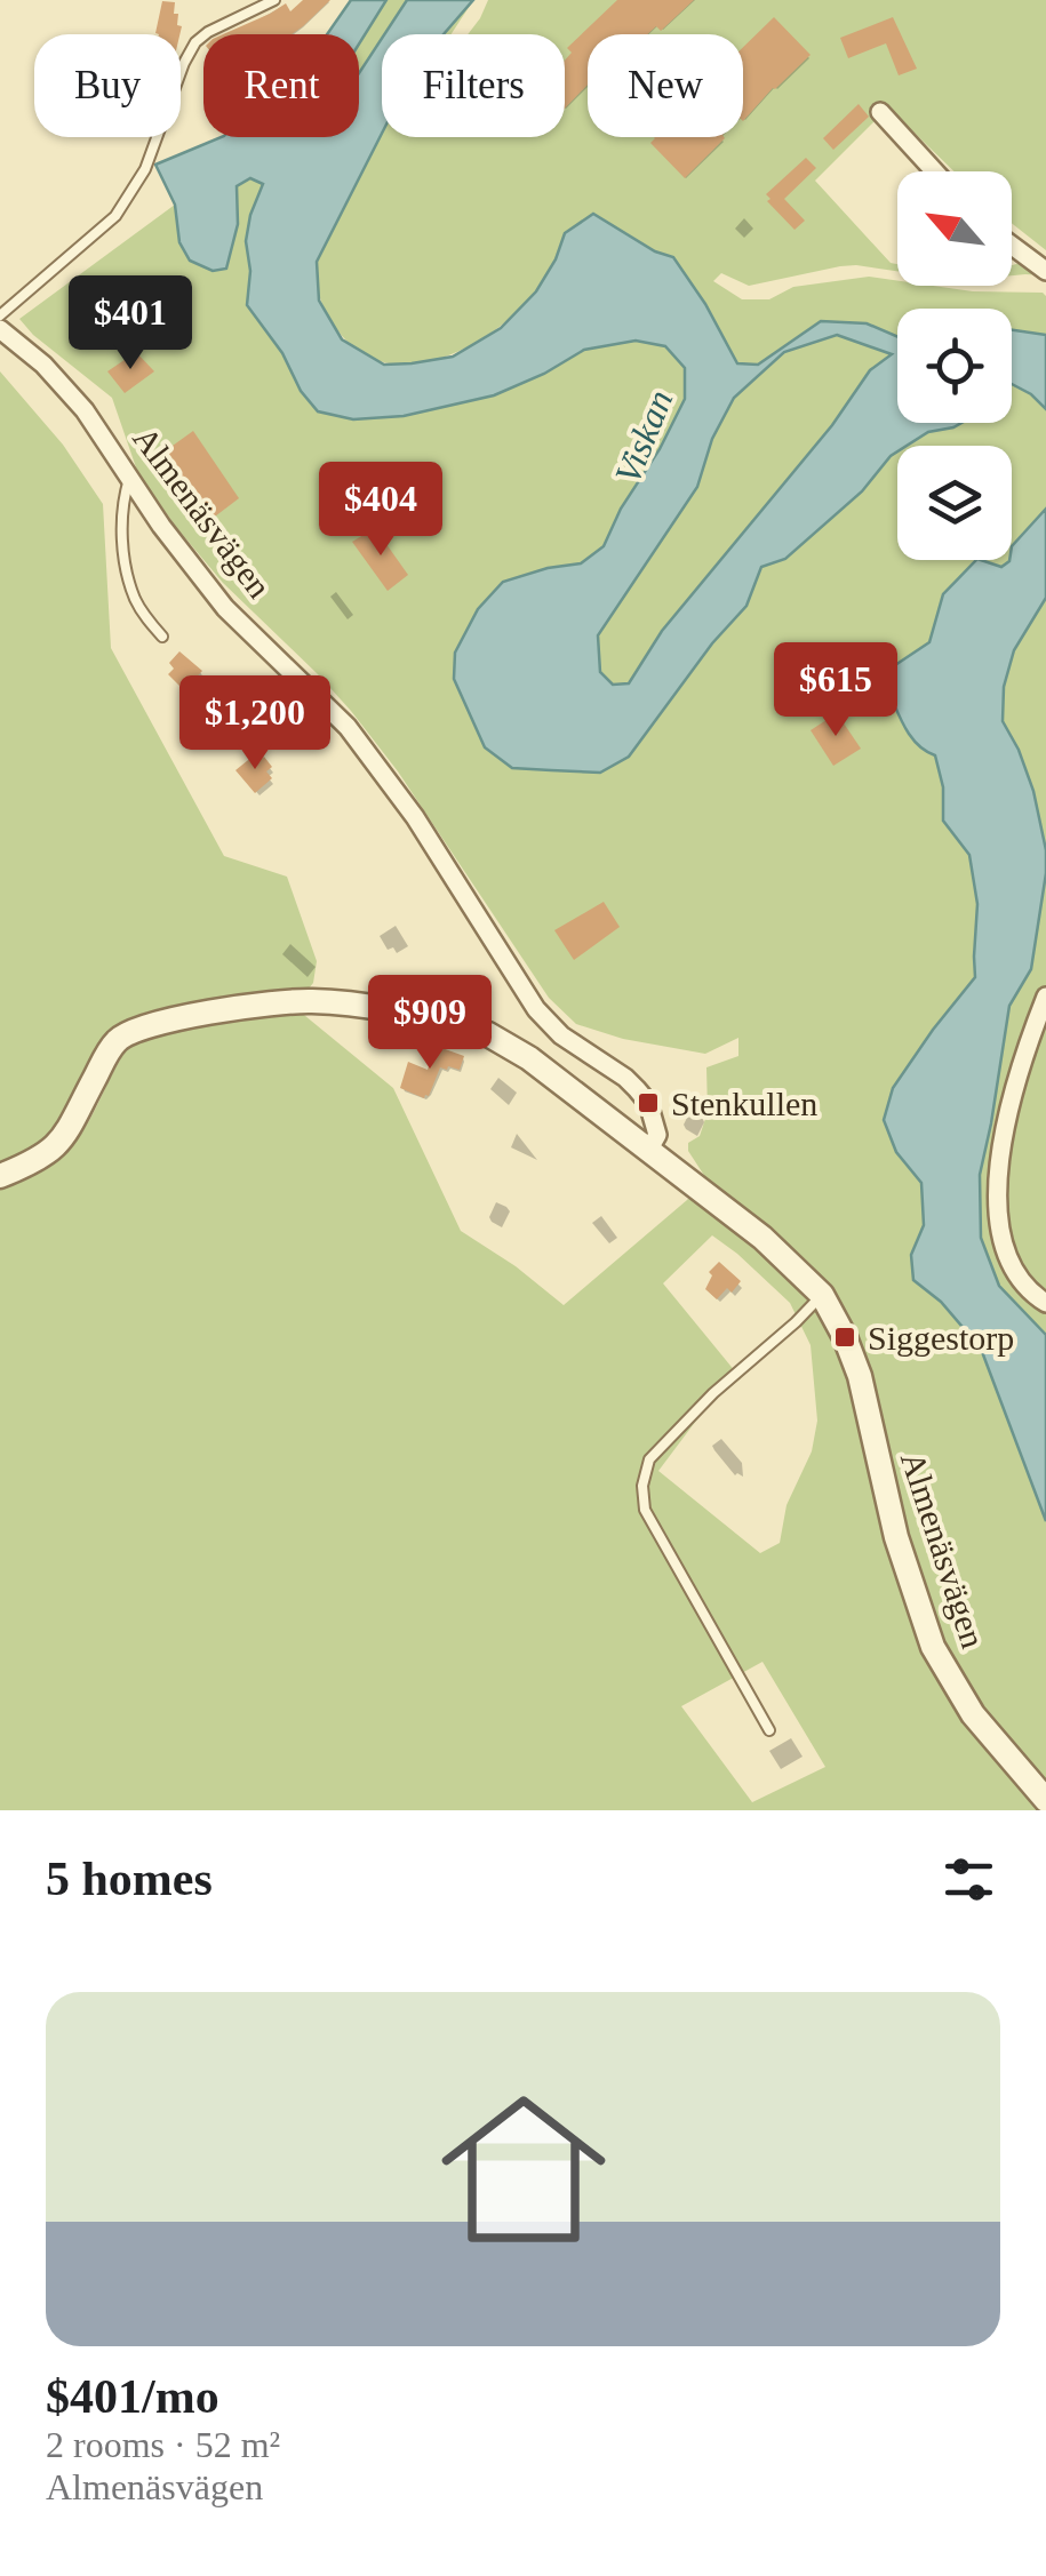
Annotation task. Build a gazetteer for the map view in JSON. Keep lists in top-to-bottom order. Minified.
{"streets":{"street":["Almenäsvägen"]},"water":["Viskan"],"places":{"transit":["Stenkullen","Siggestorp"]},"north":"top left","page":{"chip":["Buy","Rent","Filters","New"],"price":["$401","$404","$615","$1,200","$909"],"heading":"5 homes","list":[{"name":"$401/mo","note":"2 rooms · 52 m² · Almenäsvägen"}]}}
